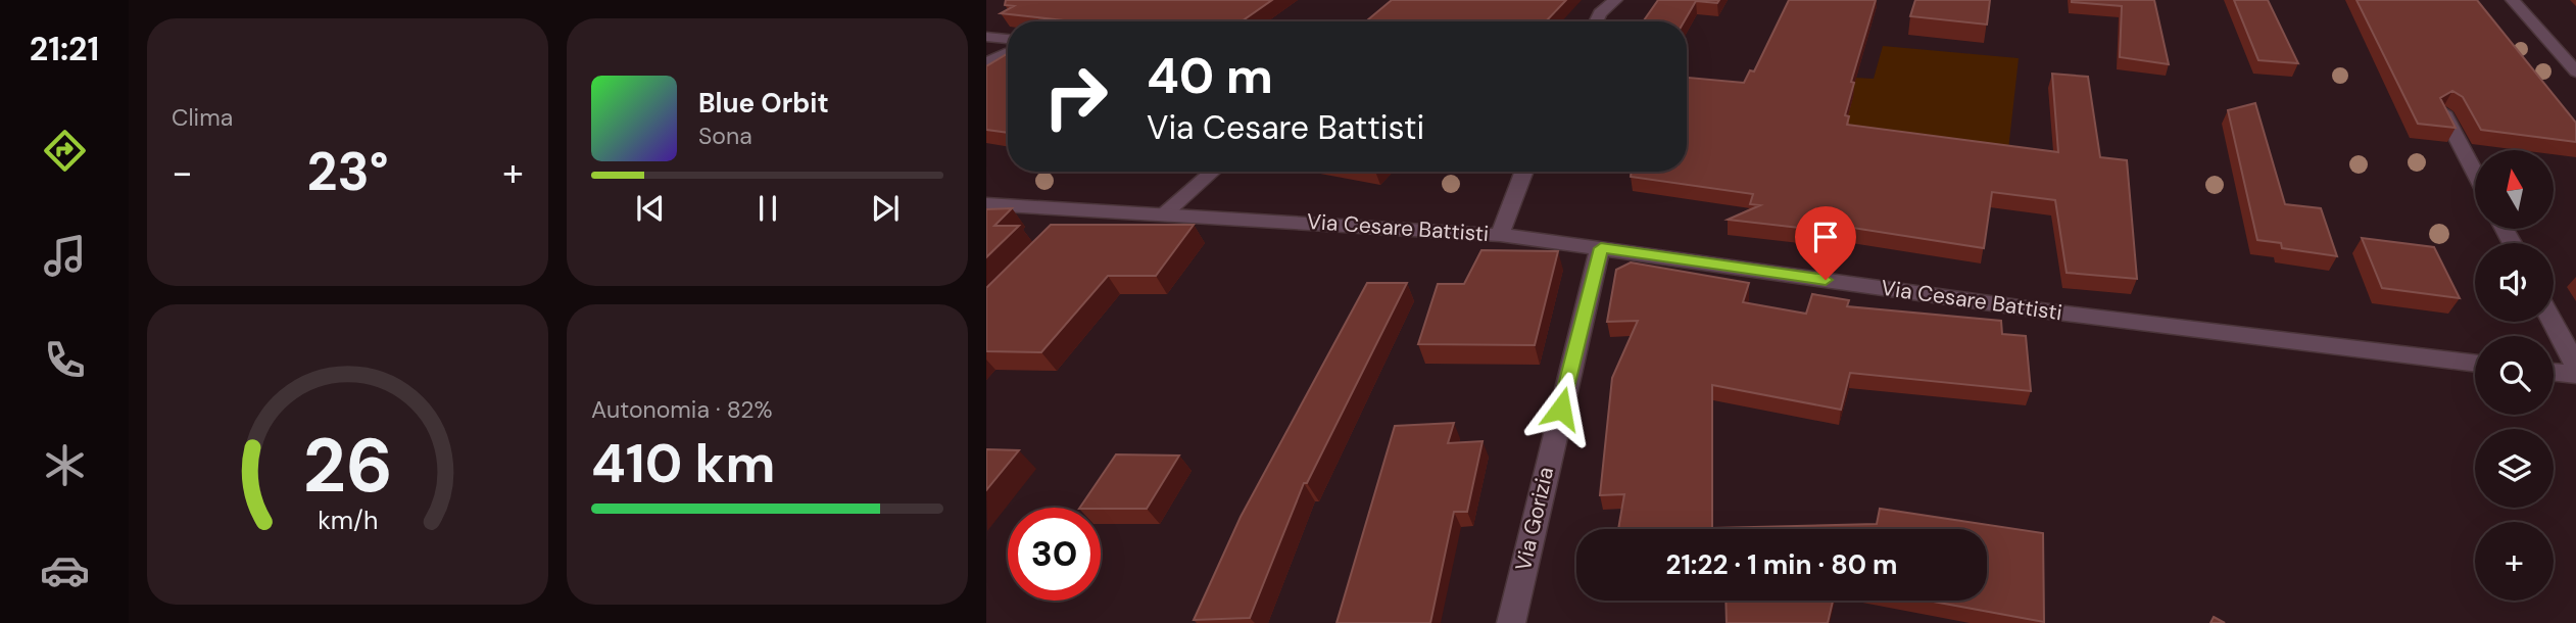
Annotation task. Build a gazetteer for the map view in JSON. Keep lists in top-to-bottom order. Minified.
{"streets":{"street":["Via Cesare Battisti","Via Gorizia"]},"crossings":[["Via Cesare Battisti","Via Gorizia"]],"north":"top","page":{"tabs":"21:21","tile":["Clima",["Autonomia · 82%","410 km"]],"turn":["40 m","Via Cesare Battisti"],"song":["Blue Orbit","Sona"],"heat":["−","23°","+"],"map_buttons":"+","limit":"30","trip":"21:22 · 1 min · 80 m","gauge":["26","km/h"]}}
